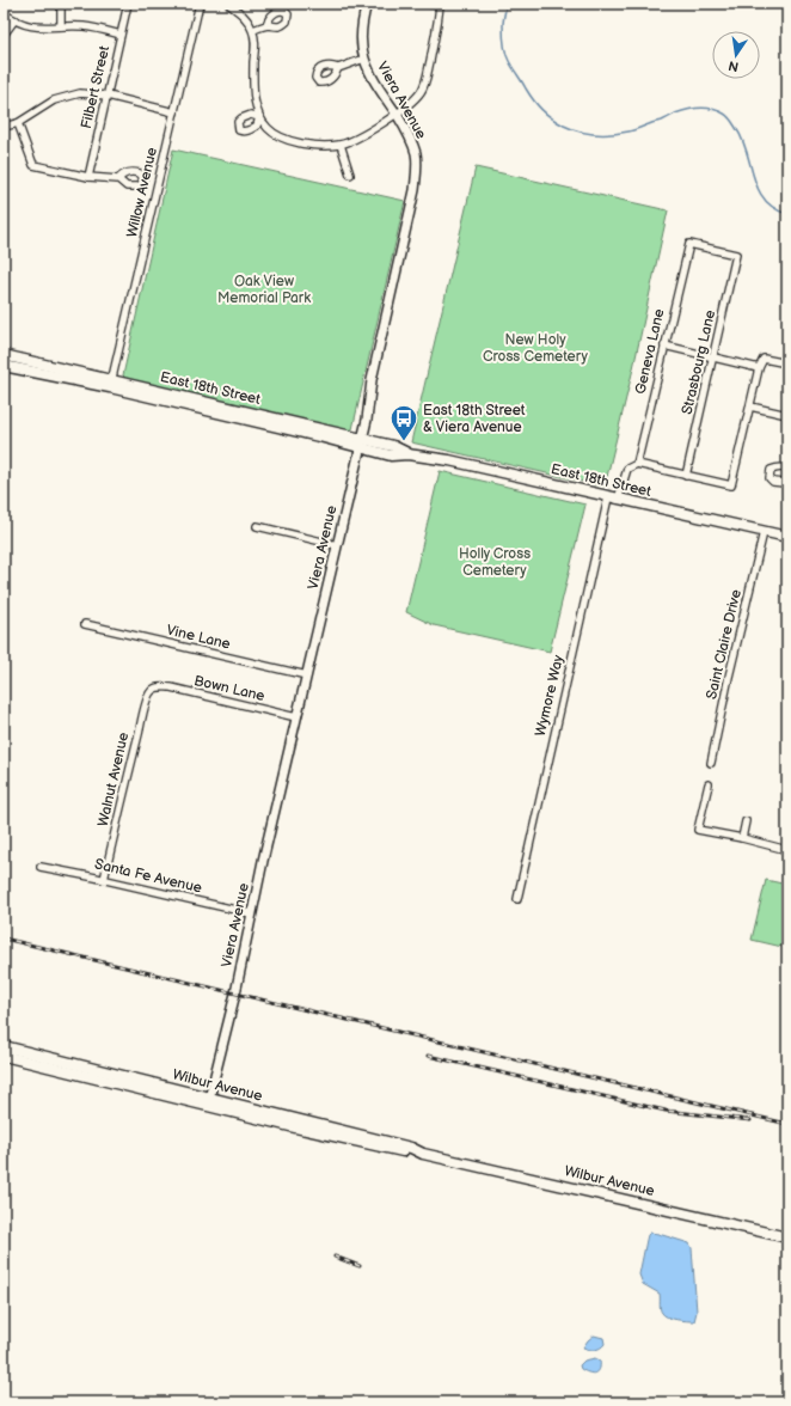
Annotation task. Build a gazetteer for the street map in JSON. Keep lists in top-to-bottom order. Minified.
{"streets":{"main road":["East 18th Street","Wilbur Avenue"],"street":["Filbert Street","Viera Avenue","Willow Avenue","Geneva Lane","Strasbourg Lane","Vine Lane","Saint Claire Drive","Bown Lane","Wymore Way","Walnut Avenue","Santa Fe Avenue"]},"crossings":[["Viera Avenue","East 18th Street"],["Viera Avenue","Vine Lane"],["Viera Avenue","Bown Lane"],["Viera Avenue","Santa Fe Avenue"],["Viera Avenue","Wilbur Avenue"],["Willow Avenue","East 18th Street"],["Geneva Lane","Strasbourg Lane"],["Geneva Lane","Wymore Way"],["East 18th Street","Saint Claire Drive"],["East 18th Street","Wymore Way"],["Bown Lane","Walnut Avenue"],["Walnut Avenue","Santa Fe Avenue"]],"parks":["Oak View Memorial Park","New Holy Cross Cemetery","Holly Cross Cemetery"],"places":{"bus stop":["East 18th Street & Viera Avenue"]},"north":"bottom"}
